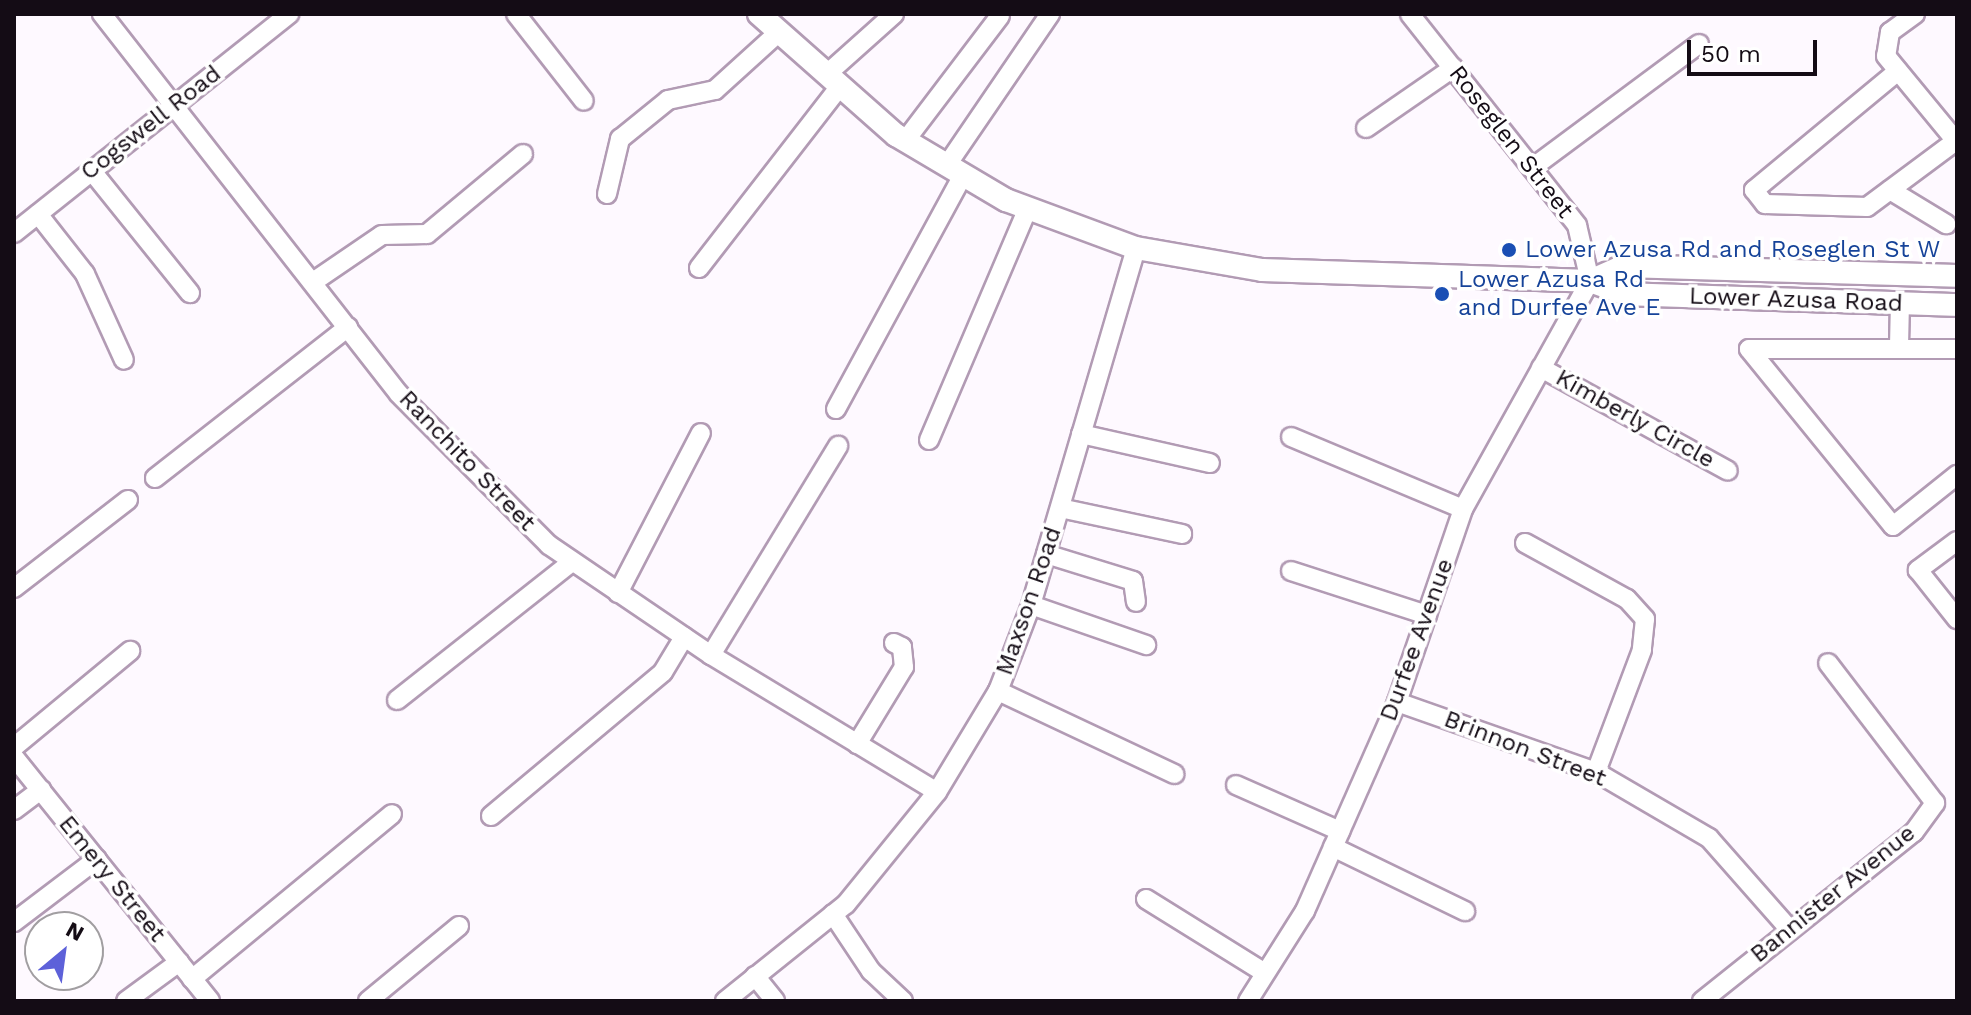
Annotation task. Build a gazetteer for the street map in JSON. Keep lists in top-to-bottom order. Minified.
{"streets":{"main road":["Lower Azusa Road"],"street":["Cogswell Road","Roseglen Street","Kimberly Circle","Ranchito Street","Maxson Road","Durfee Avenue","Brinnon Street","Emery Street","Bannister Avenue"]},"crossings":[["Cogswell Road","Ranchito Street"],["Roseglen Street","Lower Azusa Road"],["Roseglen Street","Durfee Avenue"],["Lower Azusa Road","Maxson Road"],["Lower Azusa Road","Durfee Avenue"],["Kimberly Circle","Durfee Avenue"],["Ranchito Street","Maxson Road"],["Durfee Avenue","Brinnon Street"],["Brinnon Street","Bannister Avenue"]],"places":["Lower Azusa Rd and Roseglen St W","Lower Azusa Rd and Durfee Ave E"],"scale_bar":"50 m","north":"top right"}
